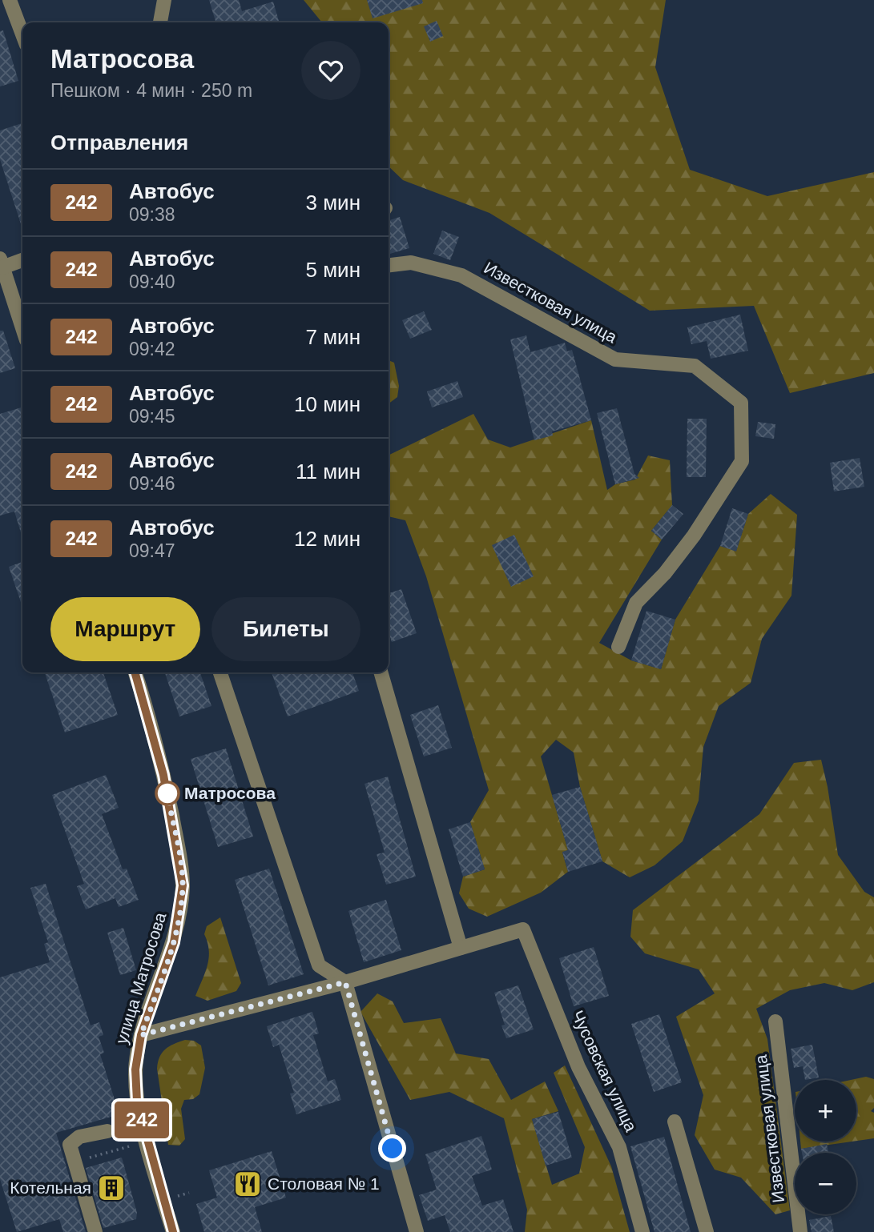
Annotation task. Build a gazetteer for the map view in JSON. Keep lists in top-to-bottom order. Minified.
{"streets":{"street":["Известковая улица","улица Матросова","Чусовская улица"]},"places":{"other":["Матросова"],"restaurant":["Столовая № 1"],"building":["Котельная"]},"lines":["bus line 242"],"page":{"on_map":"242","heading":[["Матросова","Пешком · 4 мин · 250 m"],"Отправления"],"list":[{"mark":"242","name":"Автобус","note":"09:38","value":"3 мин"},{"mark":"242","name":"Автобус","note":"09:40","value":"5 мин"},{"mark":"242","name":"Автобус","note":"09:42","value":"7 мин"},{"mark":"242","name":"Автобус","note":"09:45","value":"10 мин"},{"mark":"242","name":"Автобус","note":"09:46","value":"11 мин"},{"mark":"242","name":"Автобус","note":"09:47","value":"12 мин"}],"buttons":["Маршрут","Билеты"],"map_buttons":["+","−"]}}
